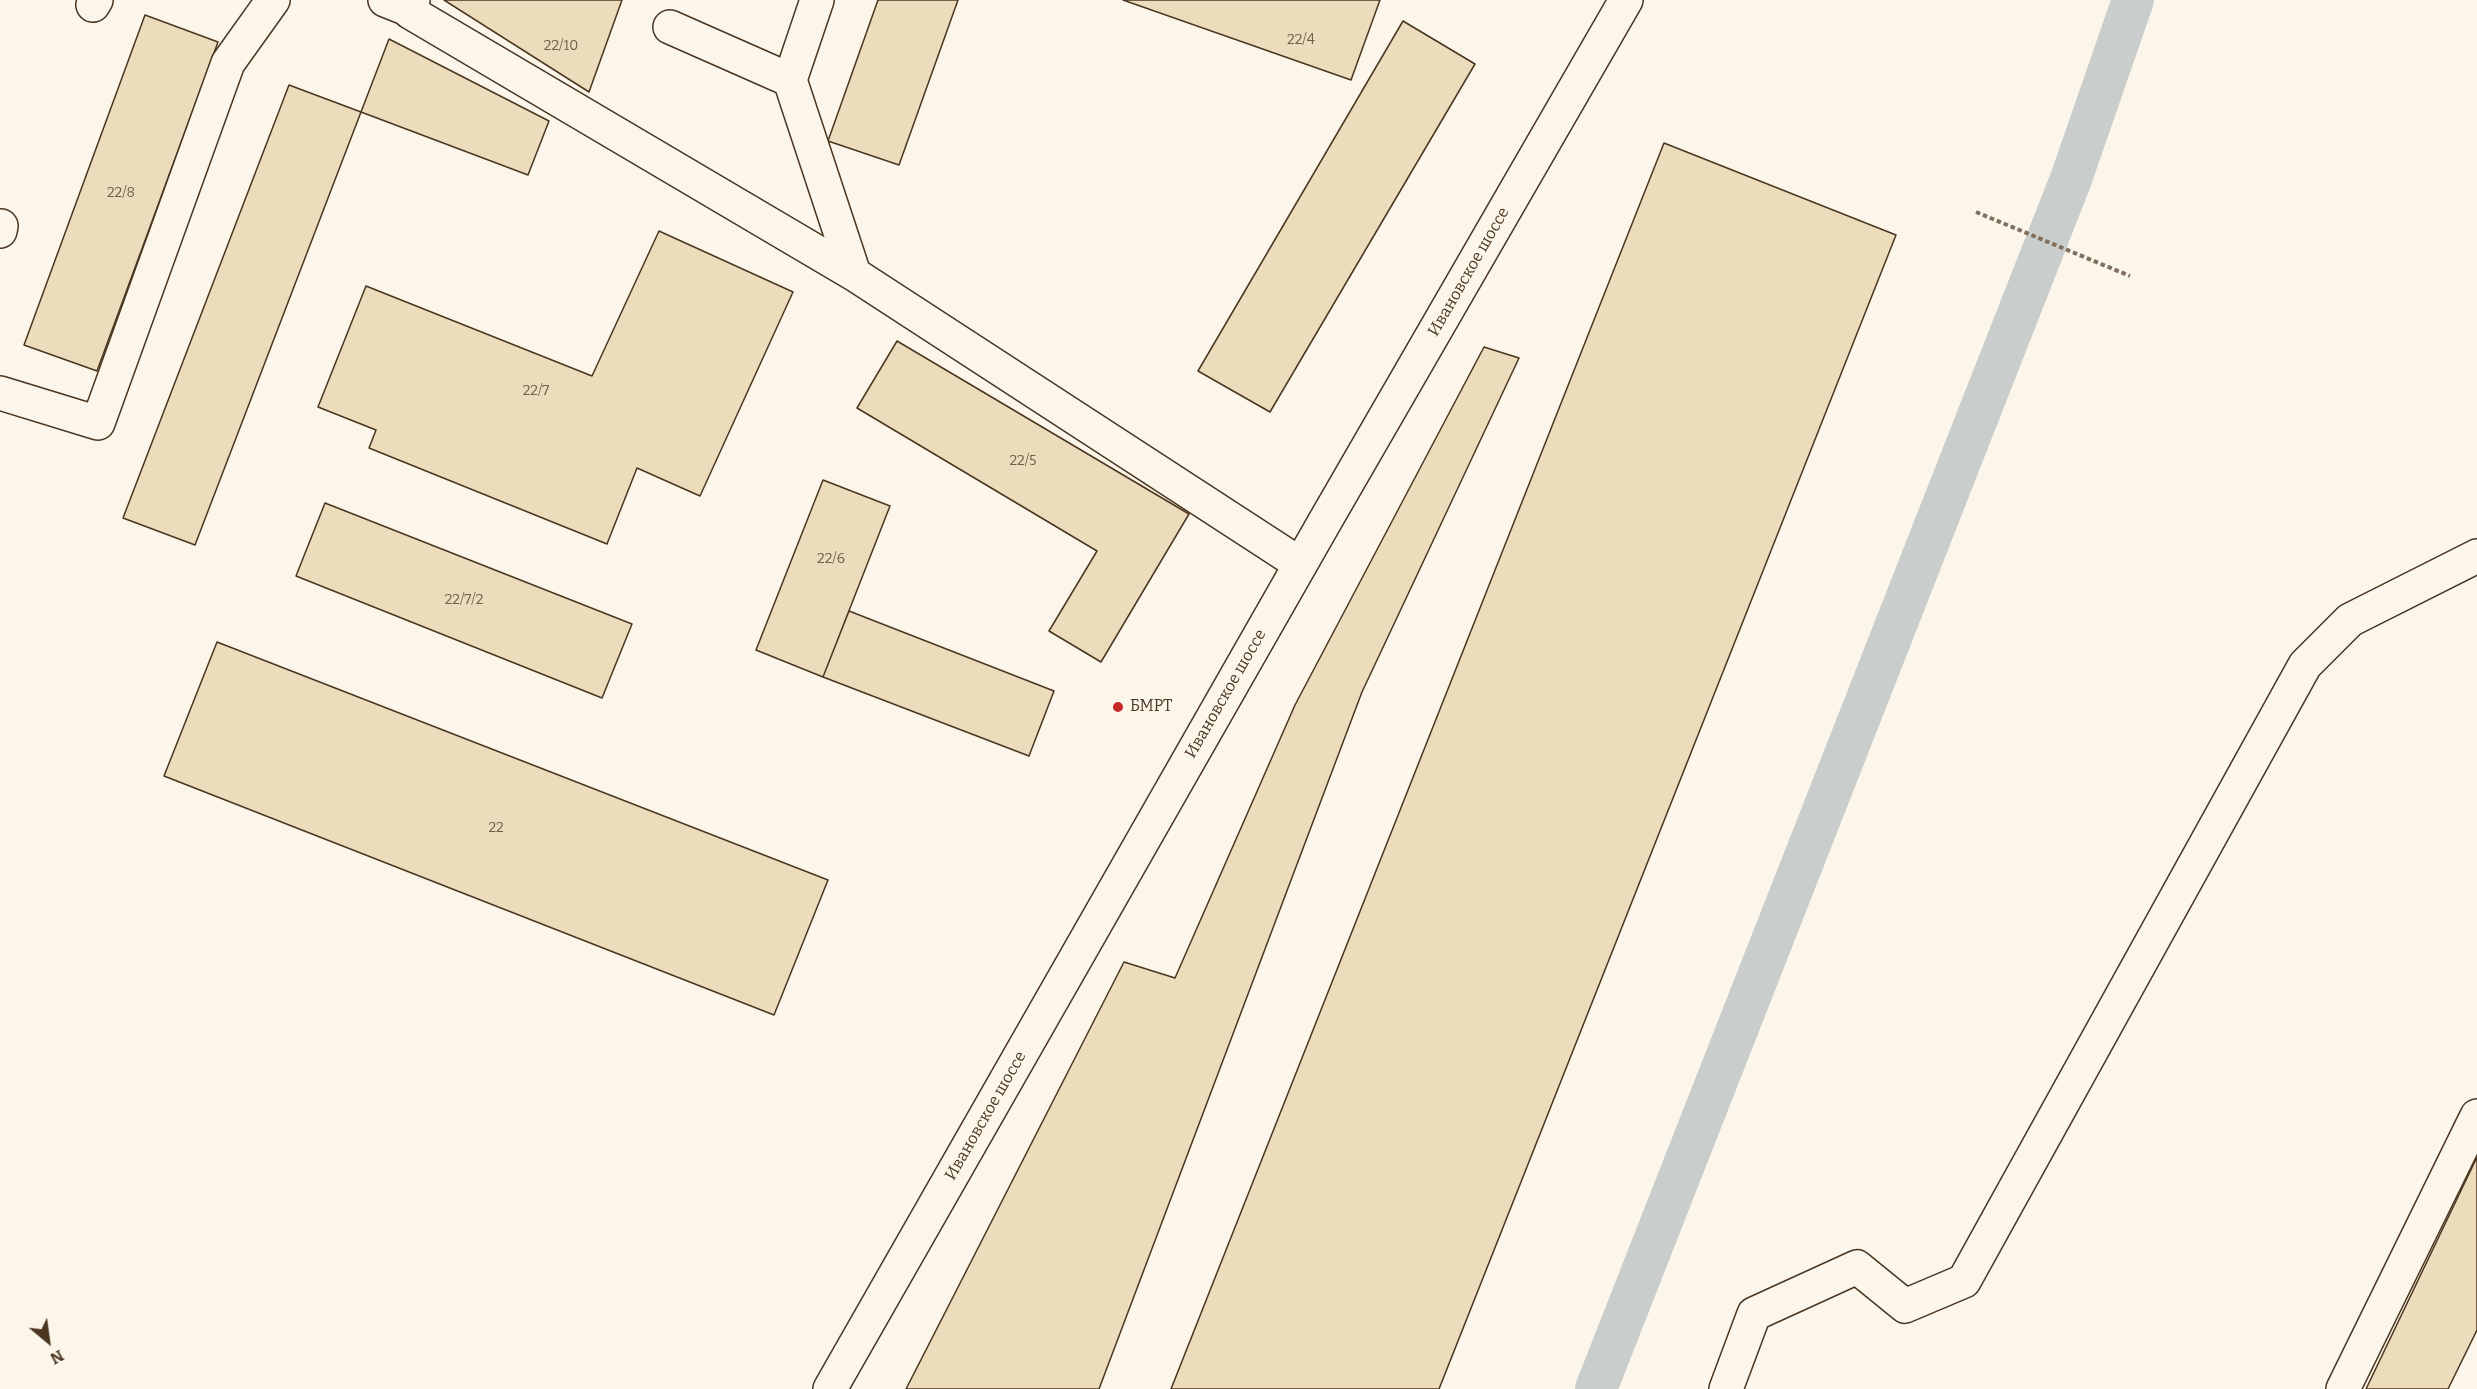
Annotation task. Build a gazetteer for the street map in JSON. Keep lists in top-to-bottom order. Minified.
{"streets":{"street":["Ивановское шоссе"]},"places":["БМРТ"],"house_numbers":["22/4","22/10","22/8","22/7","22/5","22/6","22/7/2","22"],"north":"bottom right"}
